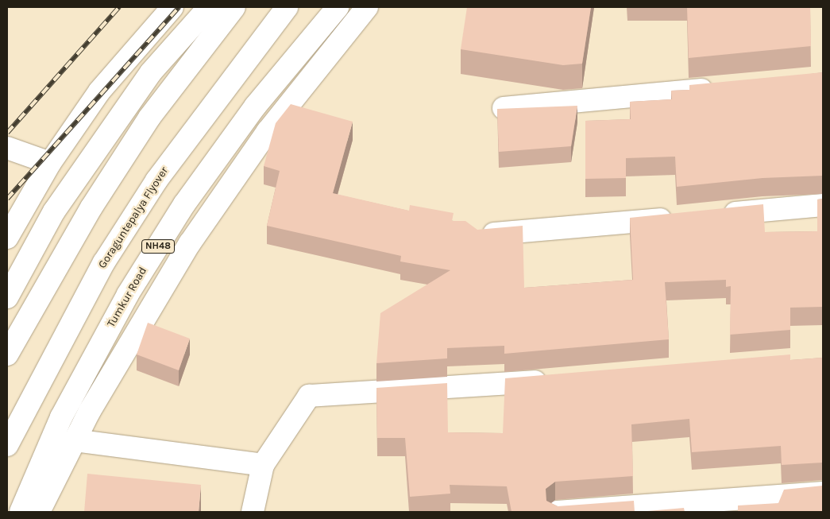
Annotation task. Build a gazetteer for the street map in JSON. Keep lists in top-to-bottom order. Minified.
{"streets":{"main road":["Goraguntepalya Flyover","NH48","Tumkur Road"]}}
